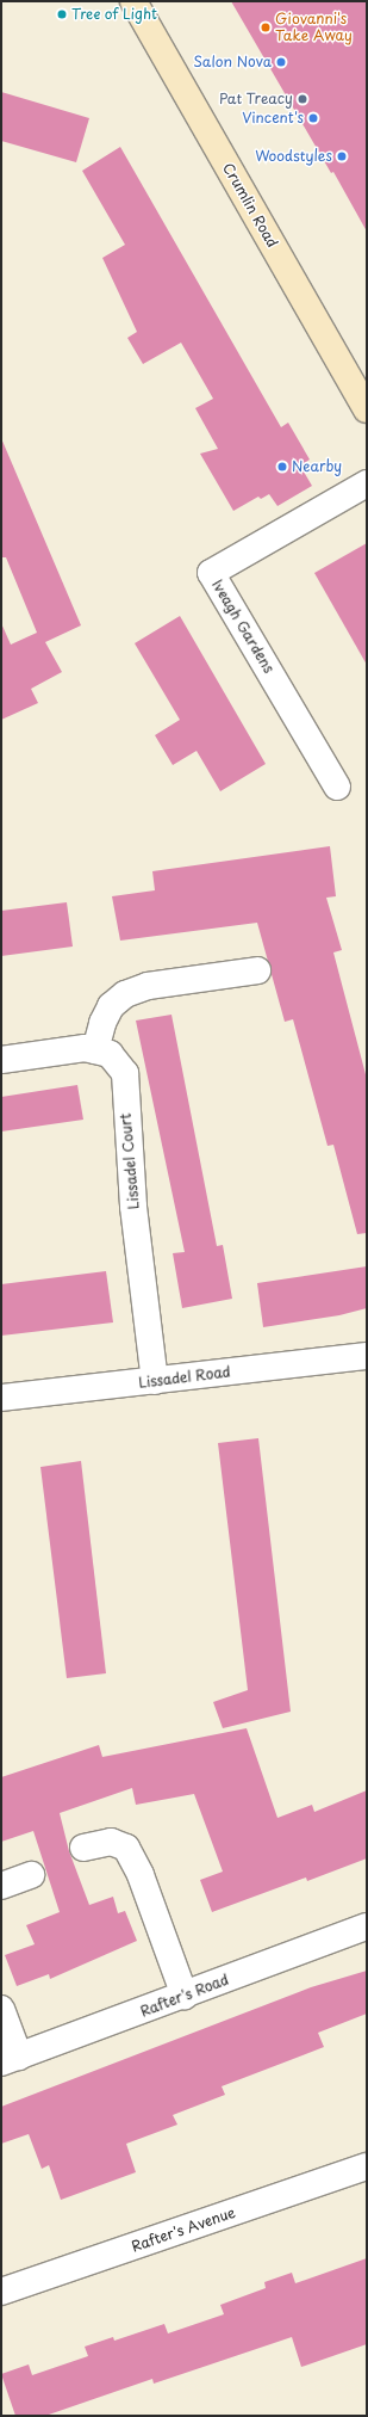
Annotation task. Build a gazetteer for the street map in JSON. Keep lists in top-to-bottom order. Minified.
{"streets":{"main road":["Crumlin Road"],"street":["Iveagh Gardens","Lissadel Court","Lissadel Road","Rafter's Road","Rafter's Avenue"]},"crossings":[["Lissadel Court","Lissadel Road"]],"places":["Tree of Light","Giovanni's Take Away","Salon Nova","Pat Treacy","Vincent's","Woodstyles","Nearby"]}
